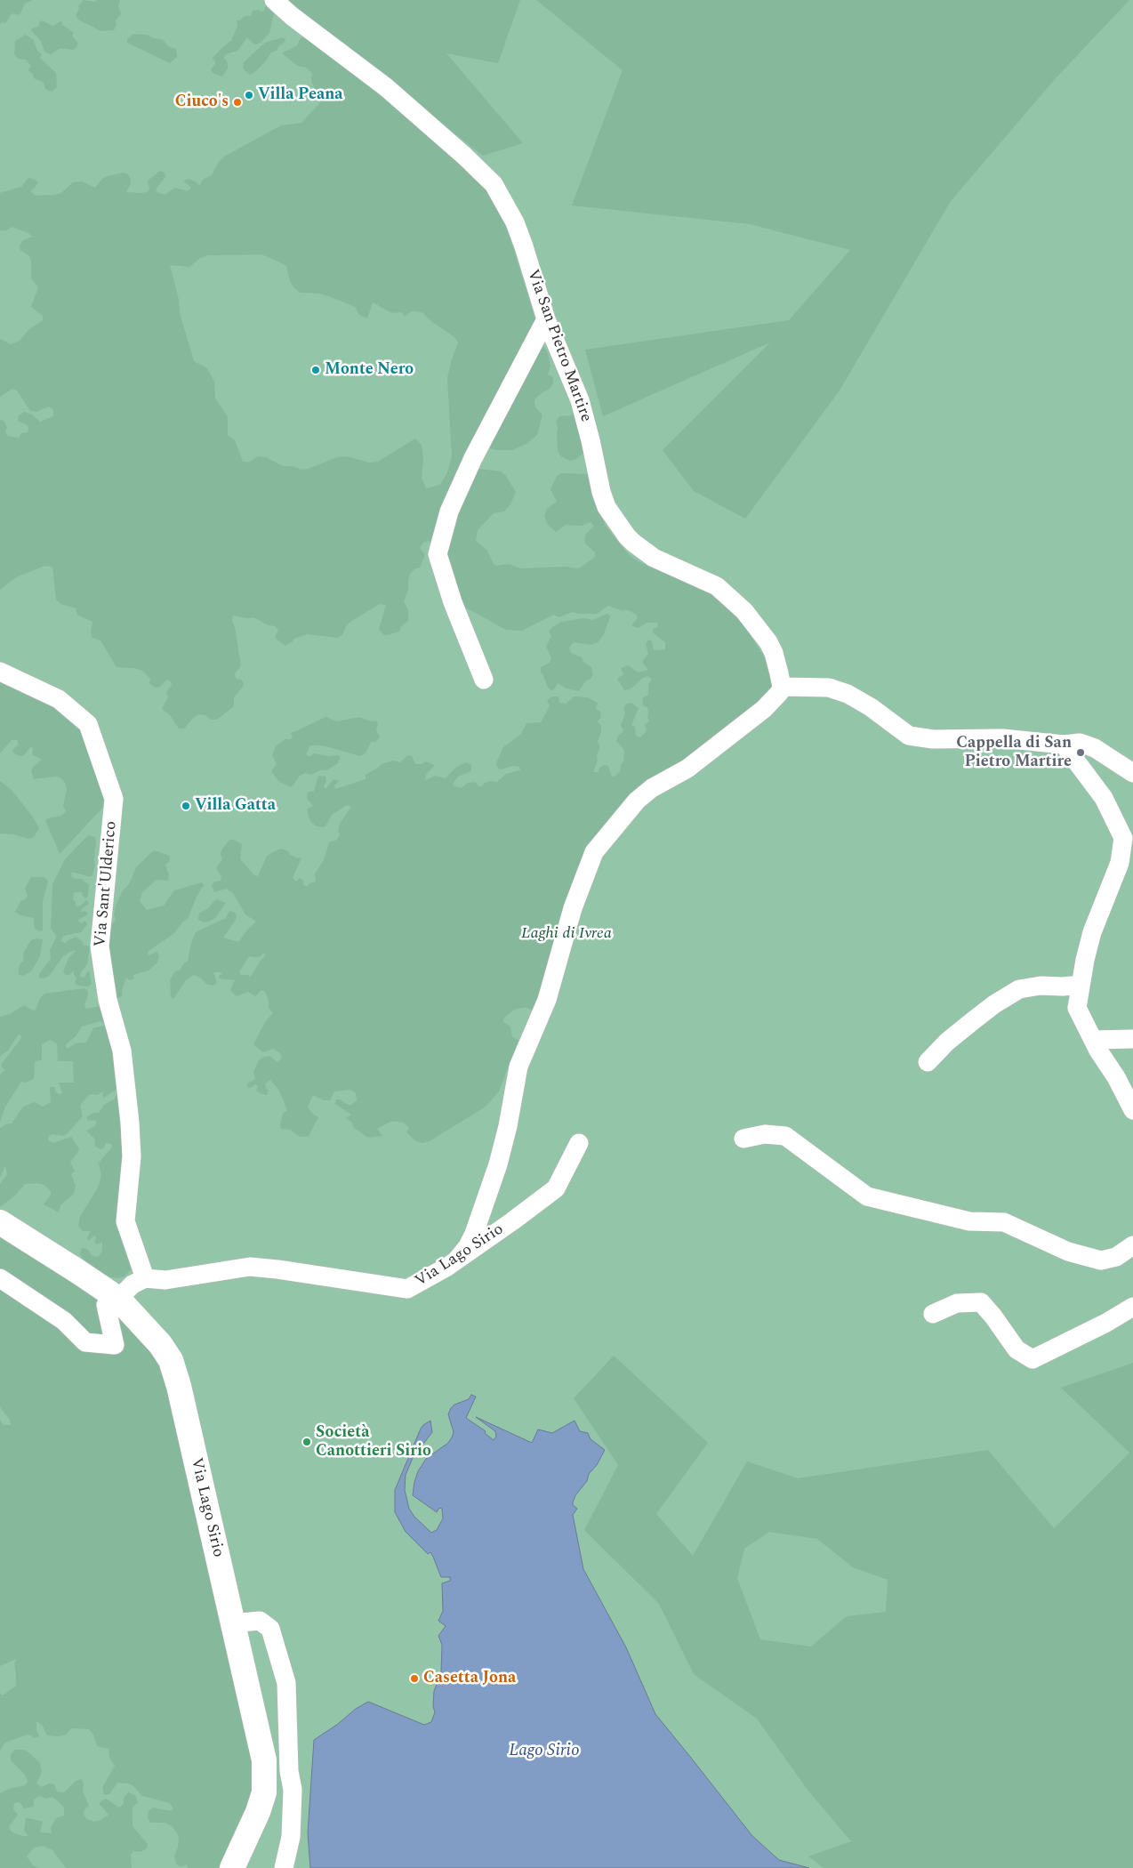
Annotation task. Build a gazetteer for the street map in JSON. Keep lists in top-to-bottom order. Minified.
{"streets":{"main road":["Via Lago Sirio"],"street":["Via San Pietro Martire","Via Sant'Ulderico"]},"crossings":[["Via Sant'Ulderico","Via Lago Sirio"]],"water":["Lago Sirio"],"parks":["Laghi di Ivrea"],"places":["Villa Peana","Ciuco's","Monte Nero","Cappella di San Pietro Martire","Villa Gatta","Società Canottieri Sirio","Casetta Jona"]}
